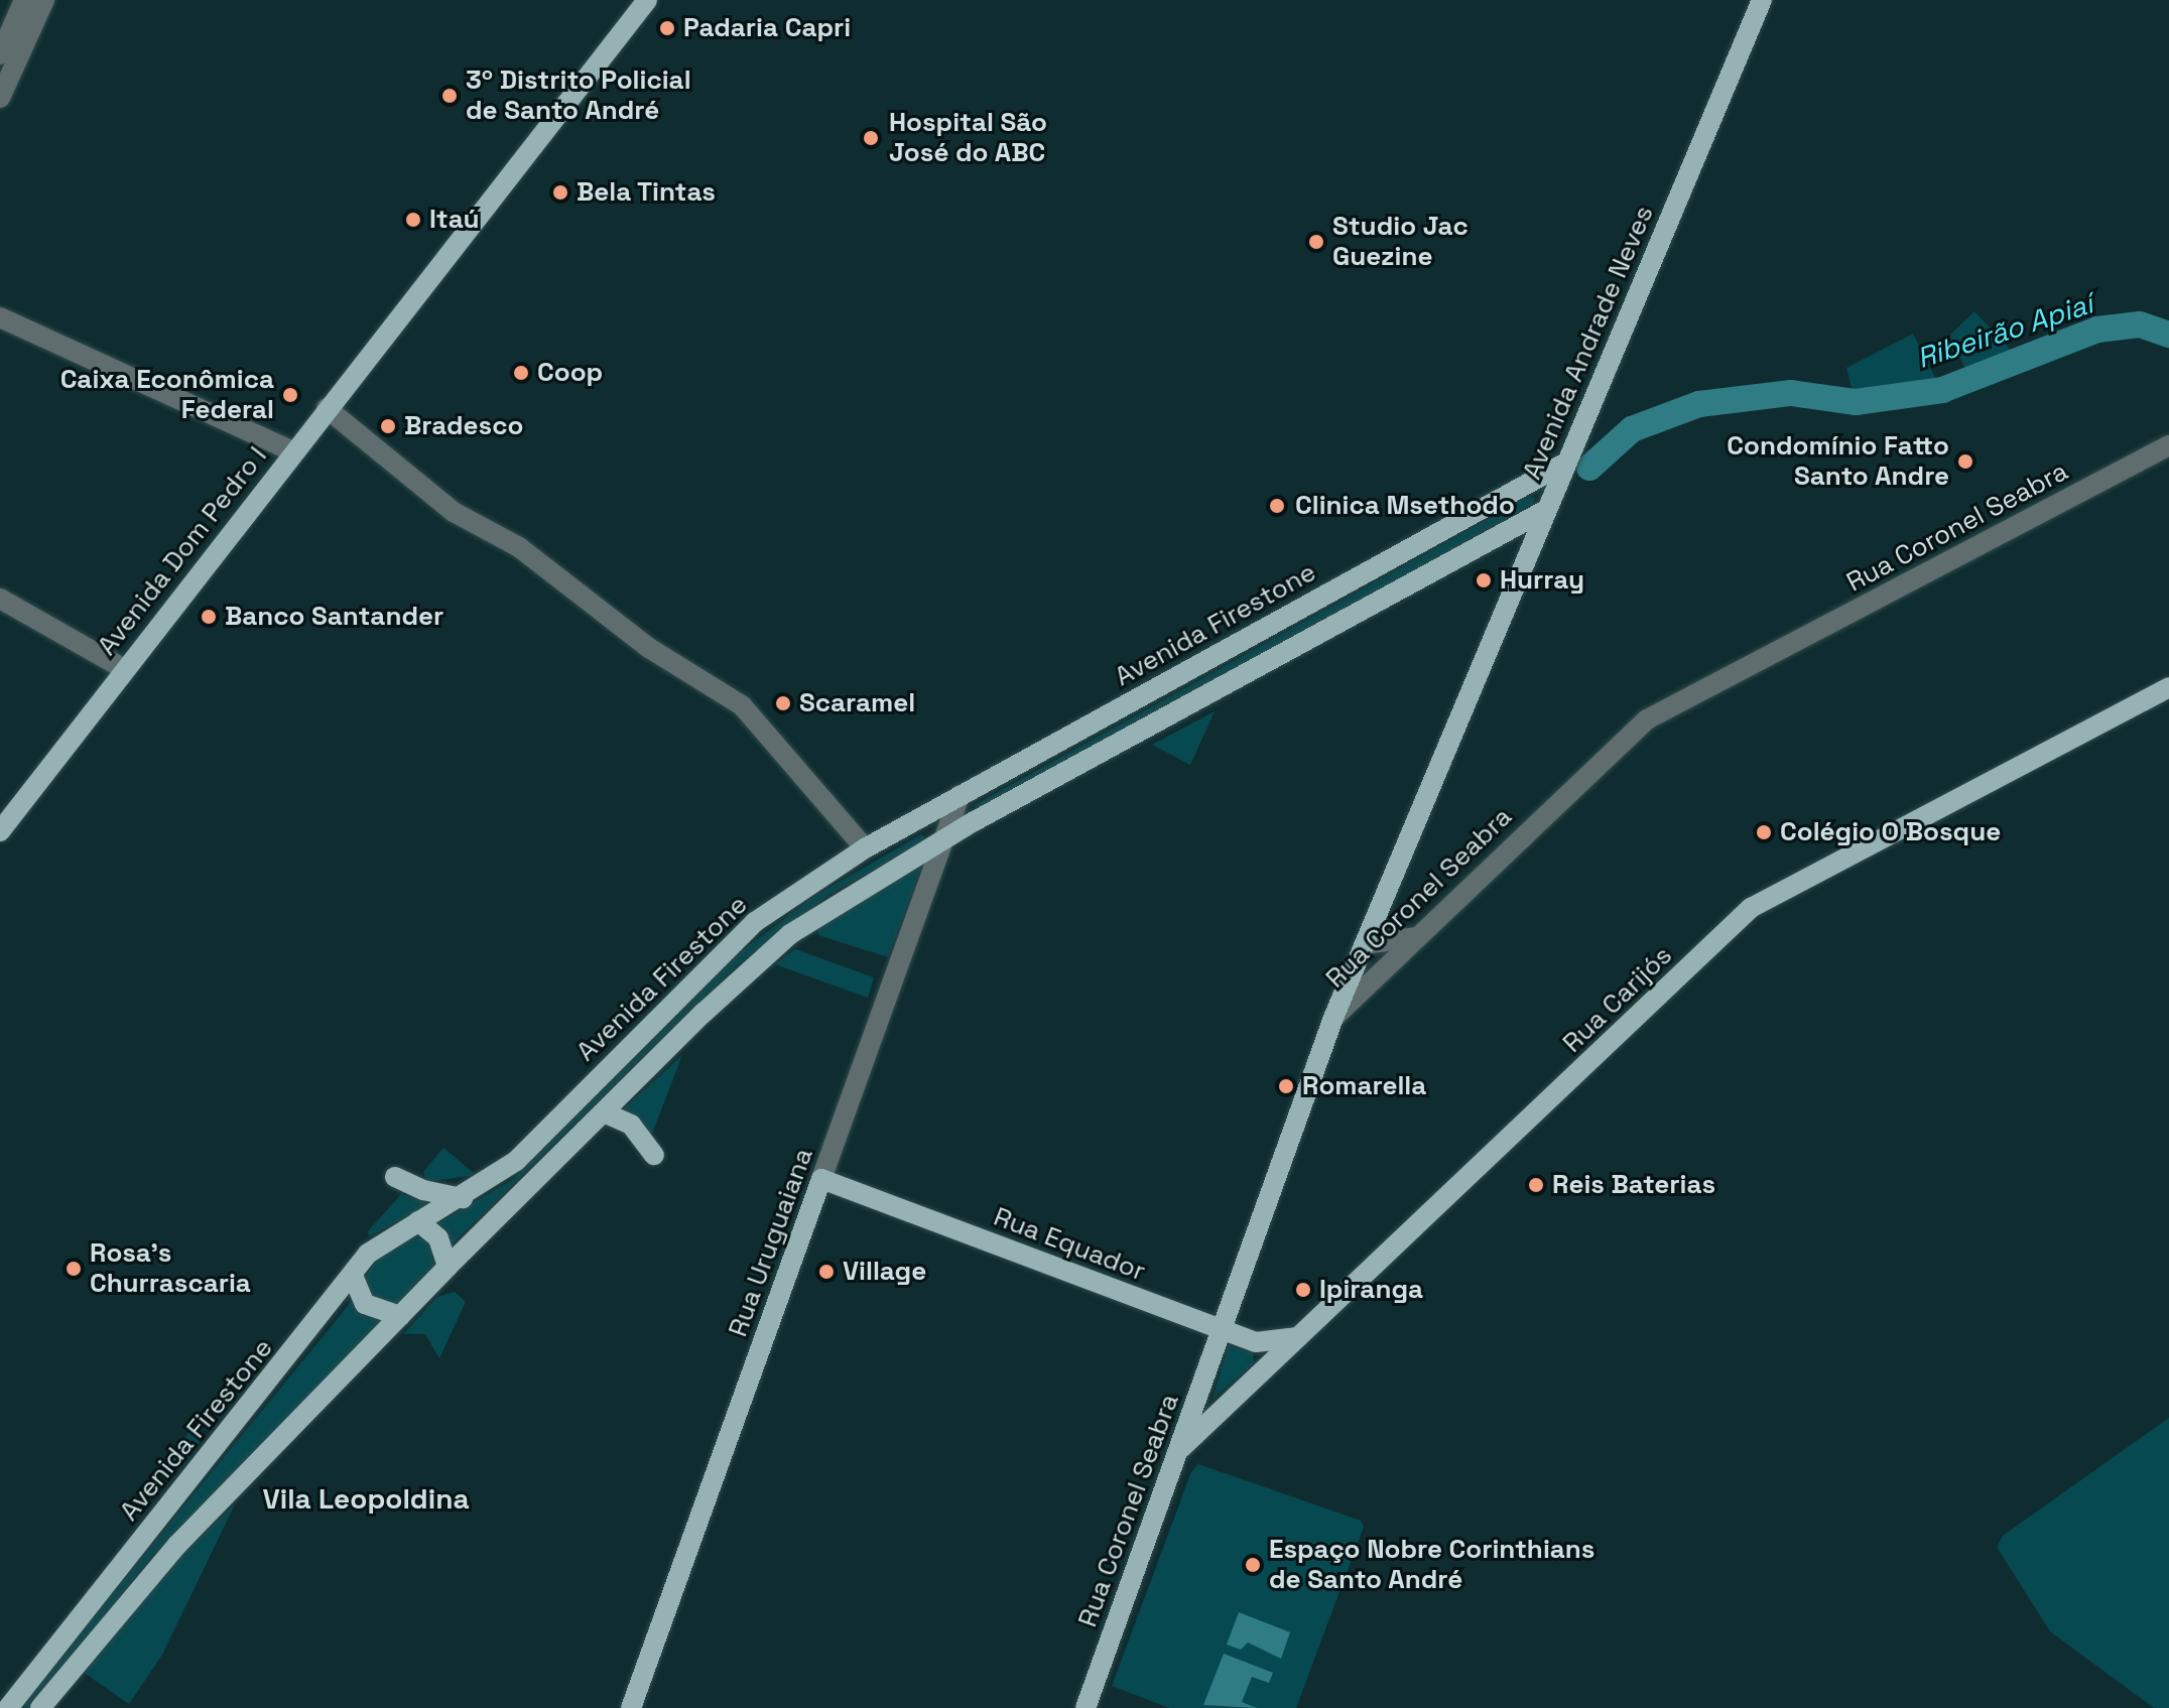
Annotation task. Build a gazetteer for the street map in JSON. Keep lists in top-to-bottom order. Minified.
{"streets":{"main road":["Avenida Andrade Neves","Rua Coronel Seabra","Avenida Dom Pedro I","Avenida Firestone","Rua Carijós","Rua Uruguaiana","Rua Equador"]},"crossings":[["Avenida Andrade Neves","Rua Coronel Seabra"],["Avenida Andrade Neves","Avenida Firestone"],["Rua Coronel Seabra","Rua Carijós"],["Rua Coronel Seabra","Rua Equador"],["Avenida Firestone","Rua Uruguaiana"],["Rua Carijós","Rua Equador"],["Rua Uruguaiana","Rua Equador"]],"districts":["Vila Leopoldina"],"water":["Ribeirão Apiaí"],"places":["Padaria Capri","3º Distrito Policial de Santo André","Hospital São José do ABC","Bela Tintas","Itaú","Studio Jac Guezine","Coop","Caixa Econômica Federal","Bradesco","Condomínio Fatto Santo Andre","Clinica Msethodo","Hurray","Banco Santander","Scaramel","Colégio O Bosque","Romarella","Reis Baterias","Rosa's Churrascaria","Village","Ipiranga","Espaço Nobre Corinthians de Santo André"]}
